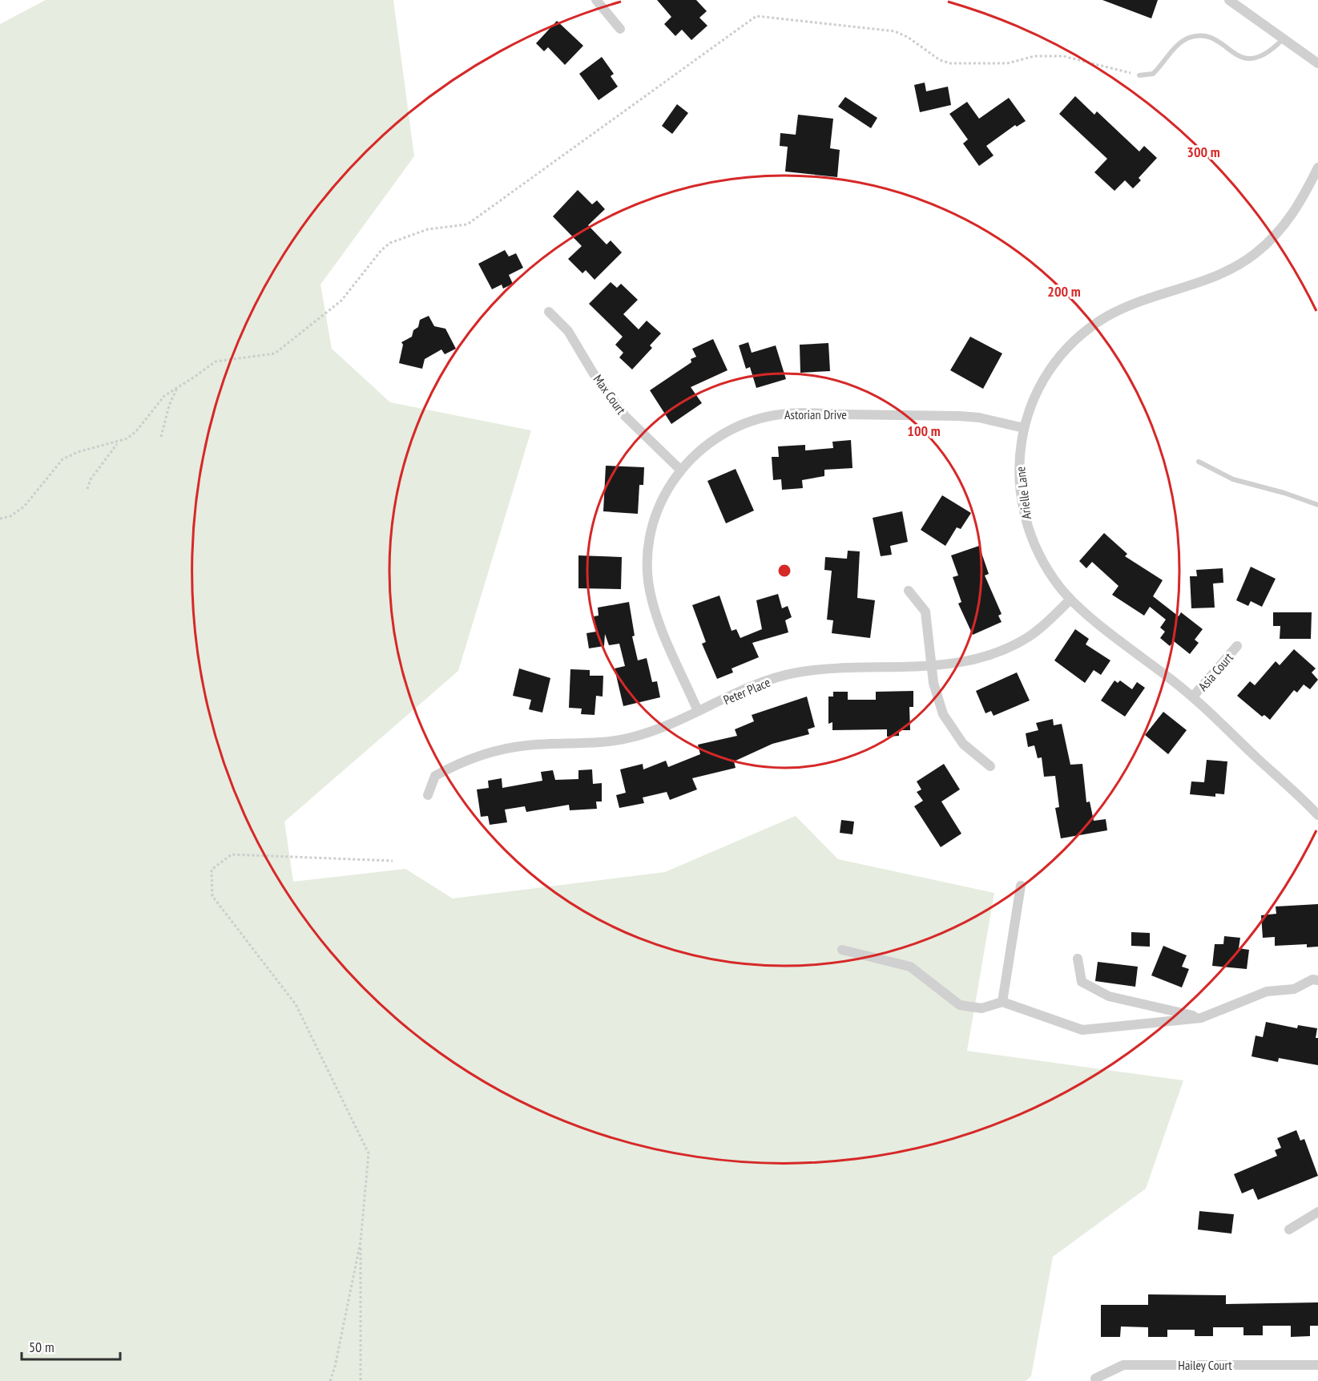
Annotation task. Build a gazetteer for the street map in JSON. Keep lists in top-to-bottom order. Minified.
{"streets":{"street":["Max Court","Astorian Drive","Arielle Lane","Asia Court","Peter Place","Hailey Court"]},"crossings":[["Max Court","Astorian Drive"],["Astorian Drive","Arielle Lane"],["Astorian Drive","Peter Place"],["Arielle Lane","Asia Court"],["Arielle Lane","Peter Place"]],"scale_bar":"50 m","rings":["300 m","200 m","100 m"]}
